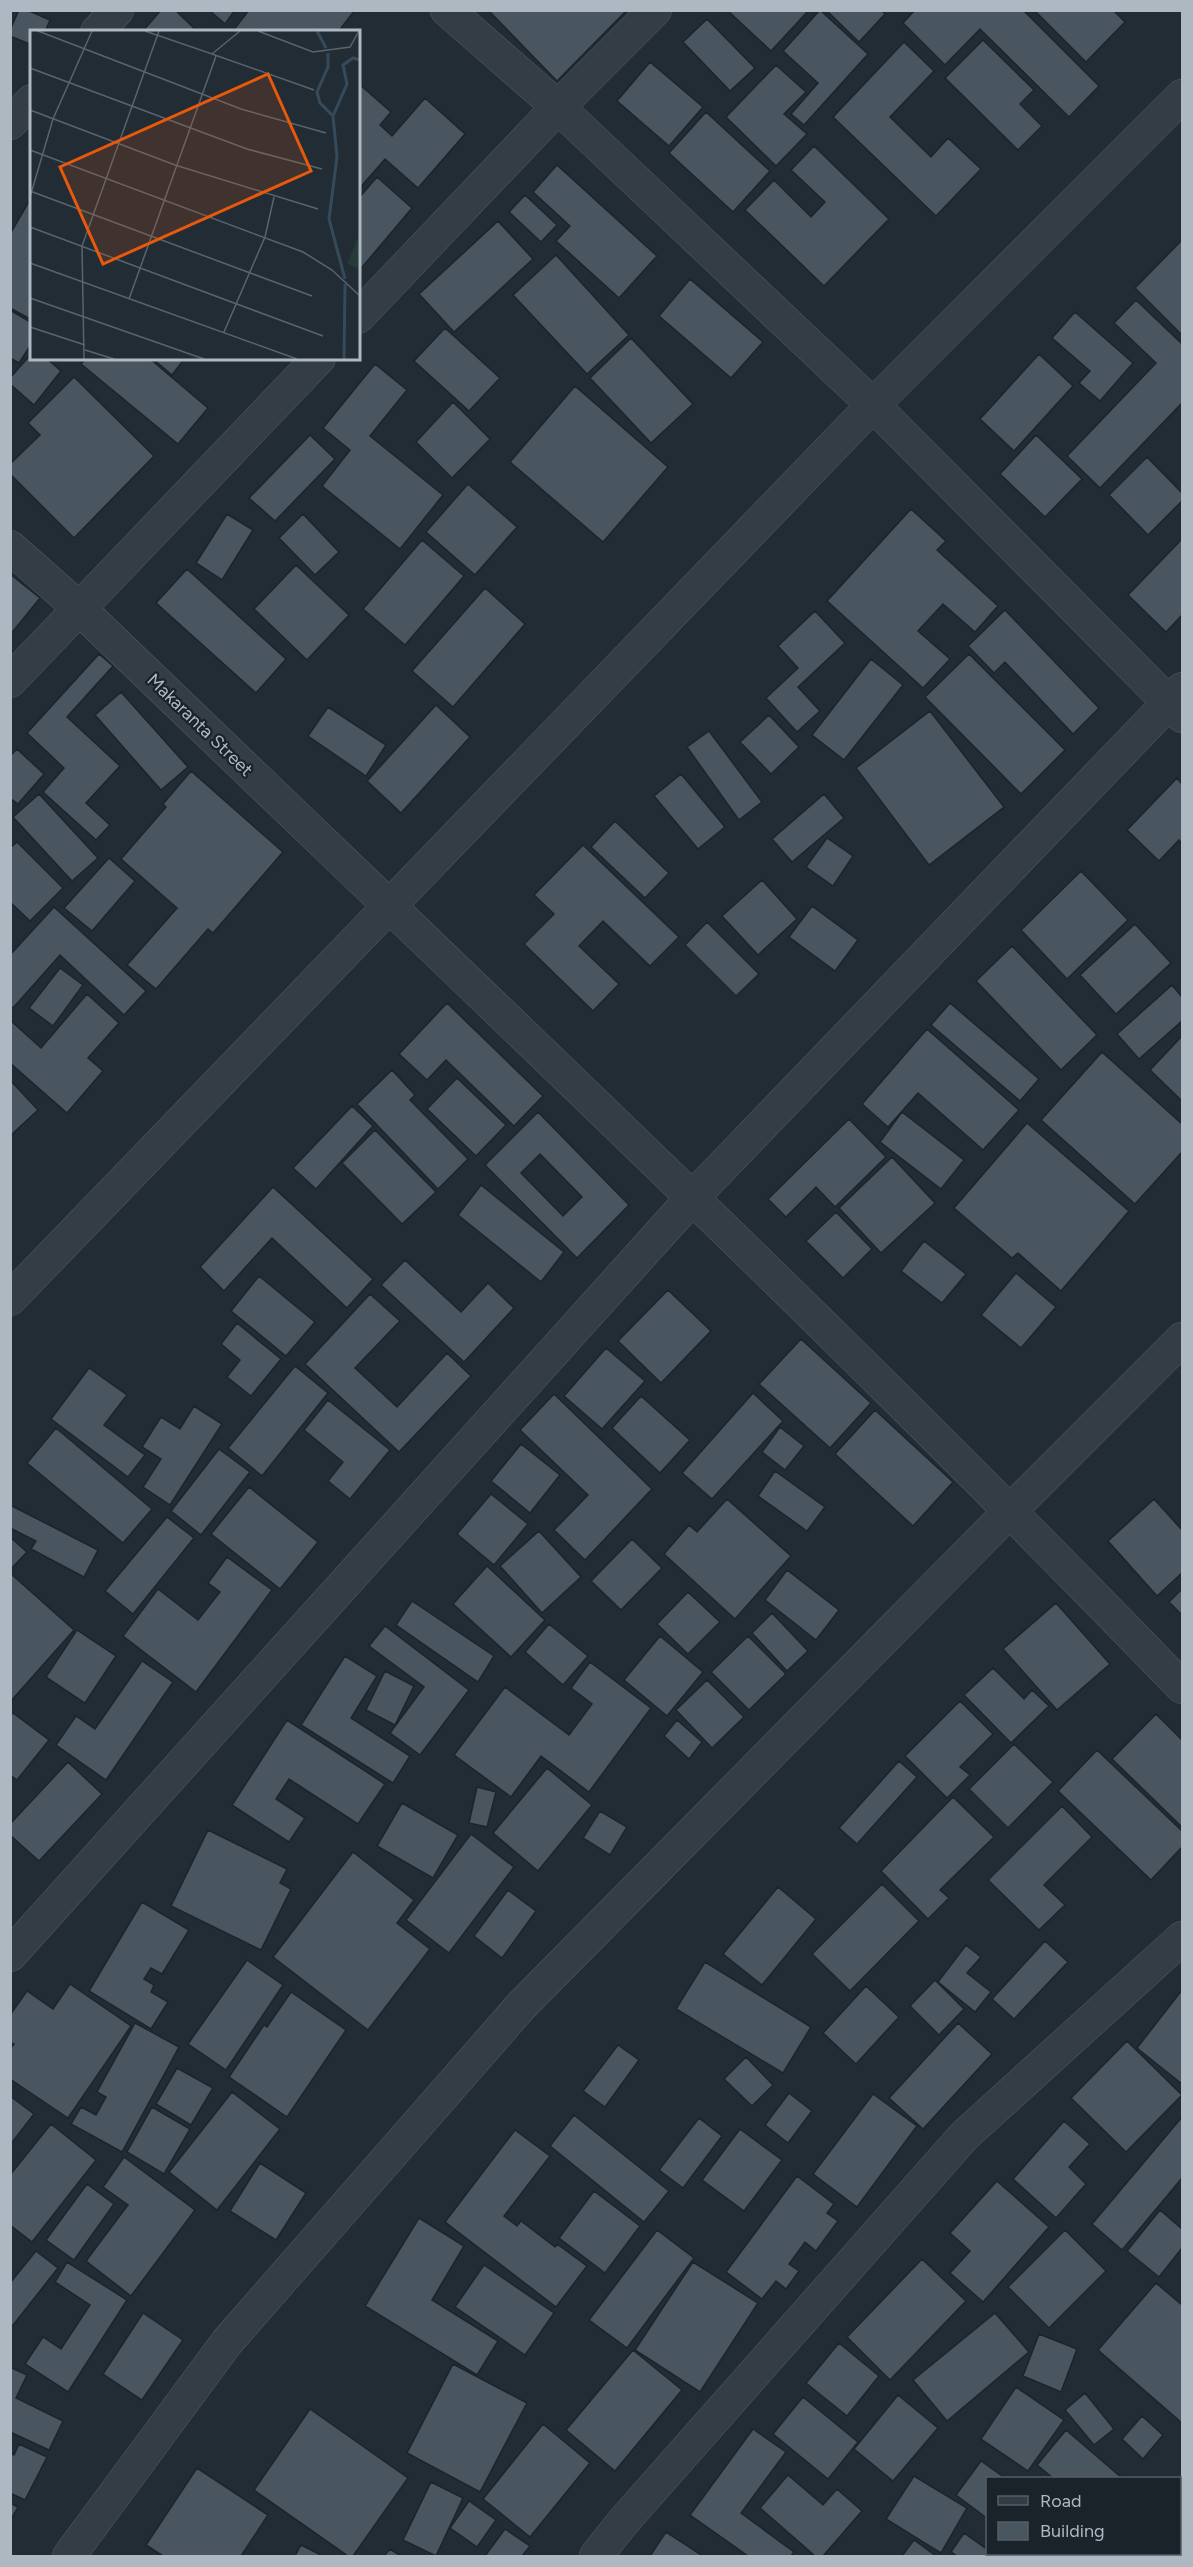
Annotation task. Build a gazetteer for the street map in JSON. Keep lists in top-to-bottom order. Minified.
{"streets":{"street":["Makaranta Street"]},"legend":["Road","Building"]}
